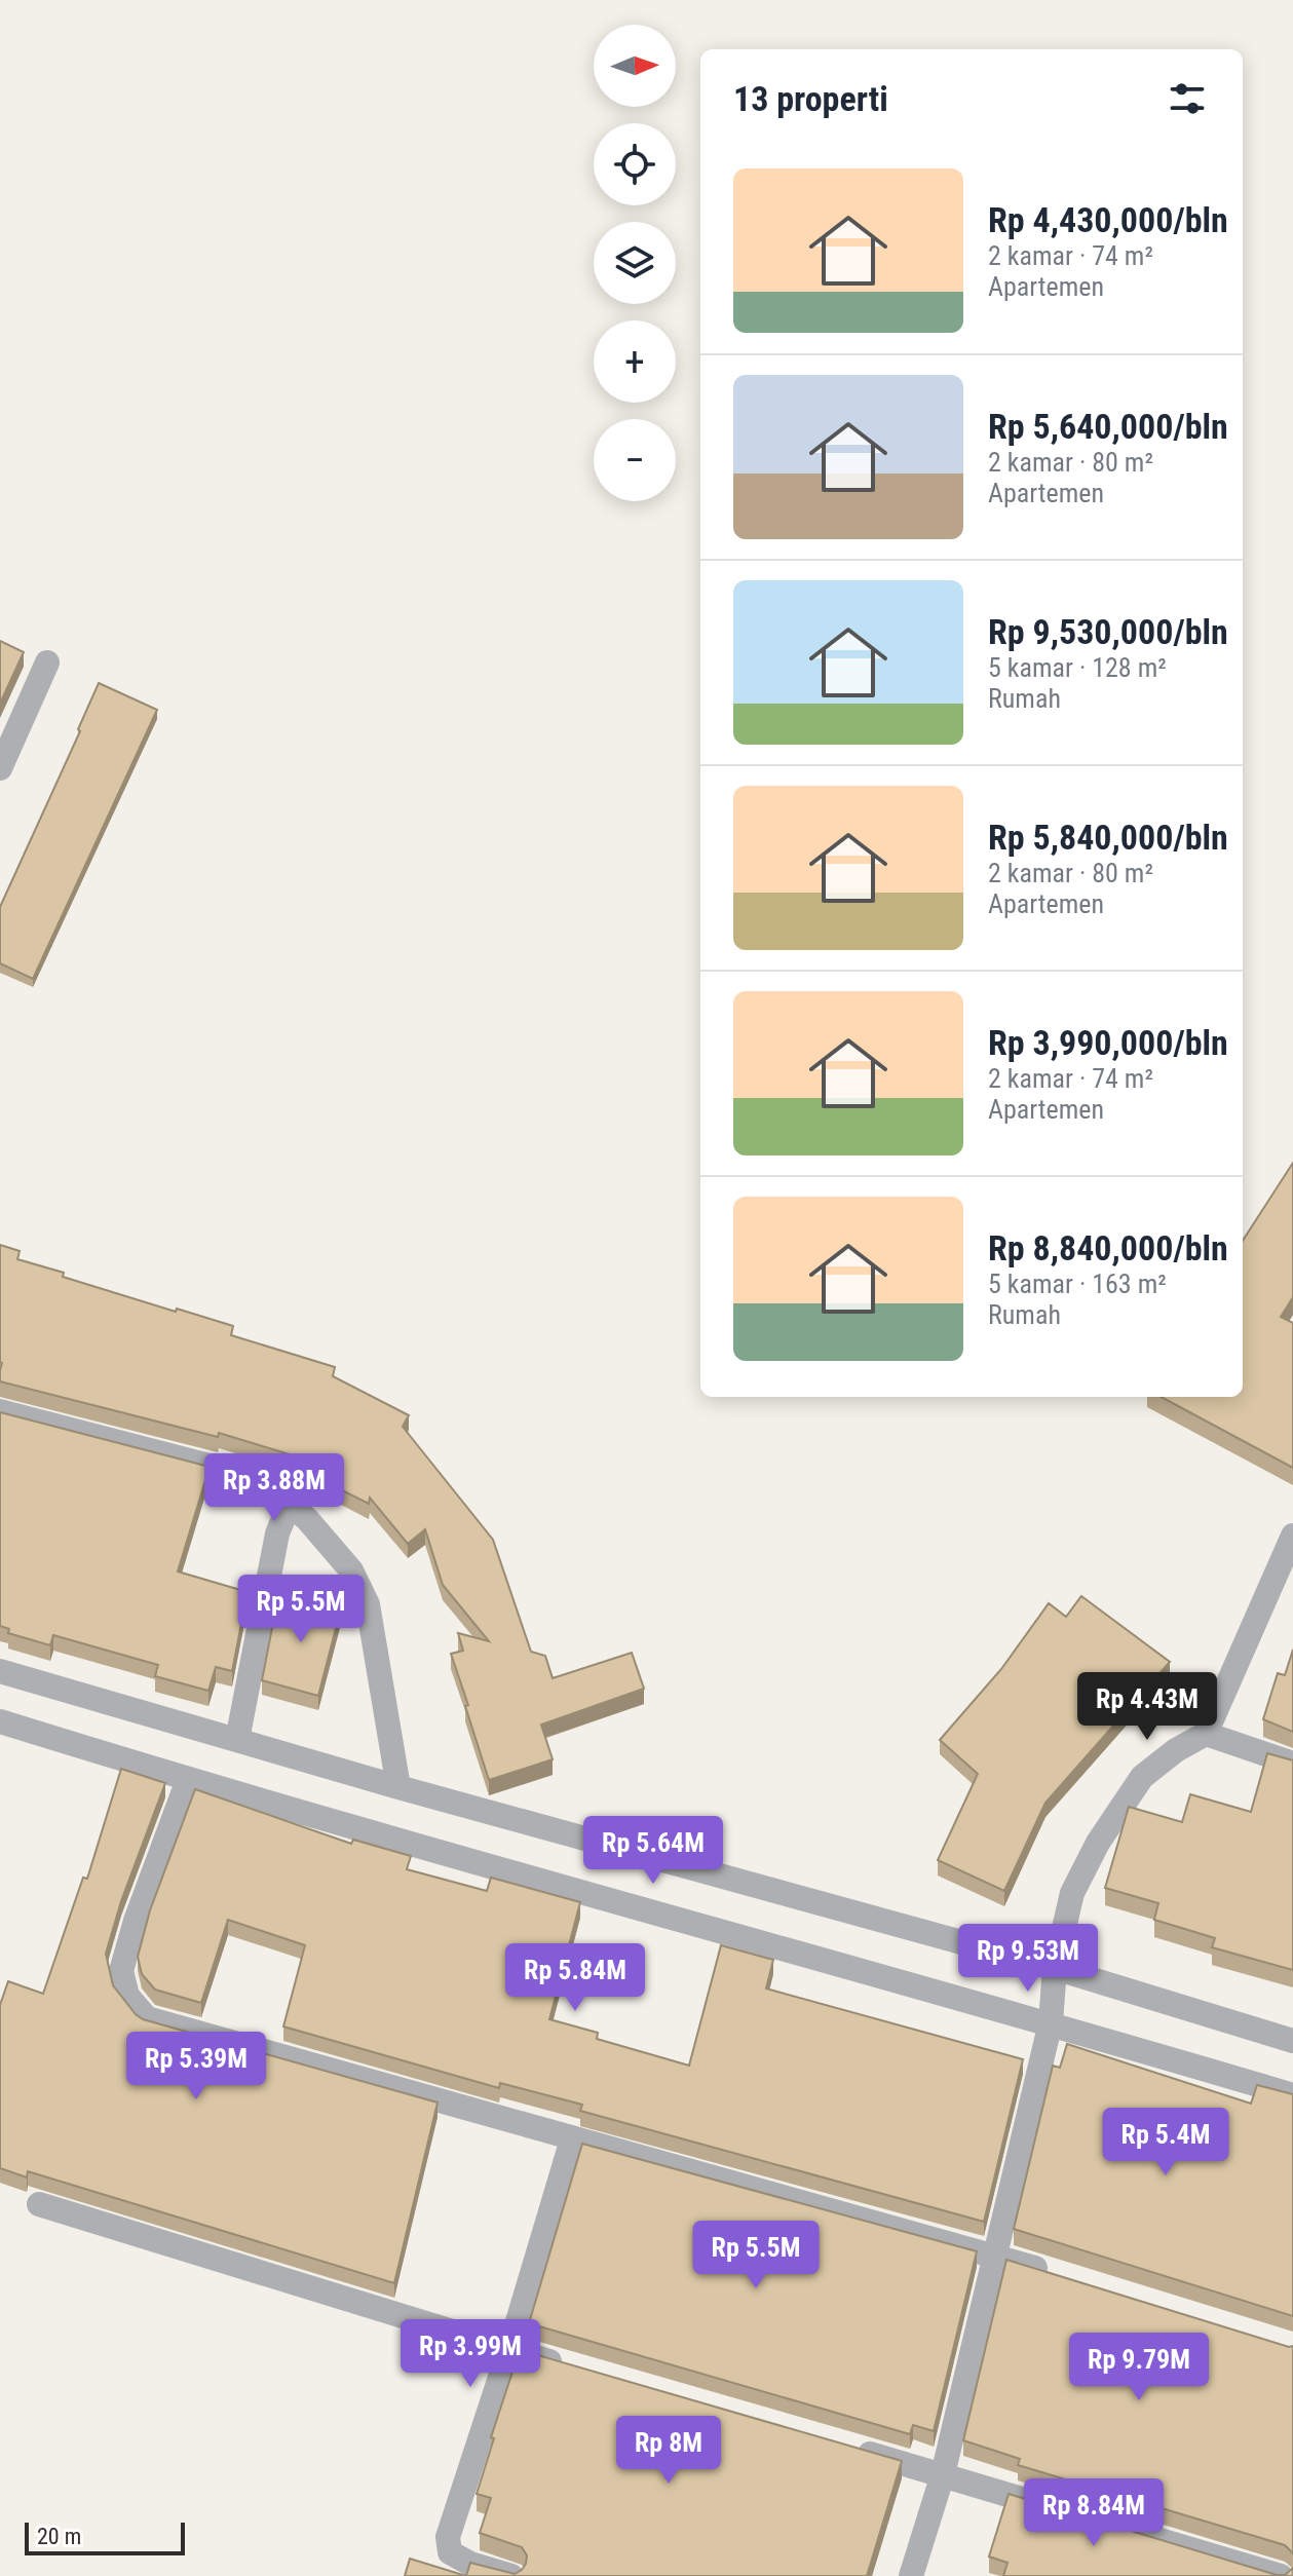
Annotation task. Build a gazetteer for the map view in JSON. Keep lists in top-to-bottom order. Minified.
{"scale_bar":"20 m","north":"right","page":{"map_buttons":["+","−"],"heading":"13 properti","list":[{"name":"Rp 4,430,000/bln","note":"2 kamar · 74 m² · Apartemen"},{"name":"Rp 5,640,000/bln","note":"2 kamar · 80 m² · Apartemen"},{"name":"Rp 9,530,000/bln","note":"5 kamar · 128 m² · Rumah"},{"name":"Rp 5,840,000/bln","note":"2 kamar · 80 m² · Apartemen"},{"name":"Rp 3,990,000/bln","note":"2 kamar · 74 m² · Apartemen"},{"name":"Rp 8,840,000/bln","note":"5 kamar · 163 m² · Rumah"}],"price":["Rp 3.88M","Rp 5.5M","Rp 4.43M","Rp 5.64M","Rp 9.53M","Rp 5.84M","Rp 5.39M","Rp 5.4M","Rp 5.5M","Rp 3.99M","Rp 9.79M","Rp 8M","Rp 8.84M"],"scale":"20 m"}}
